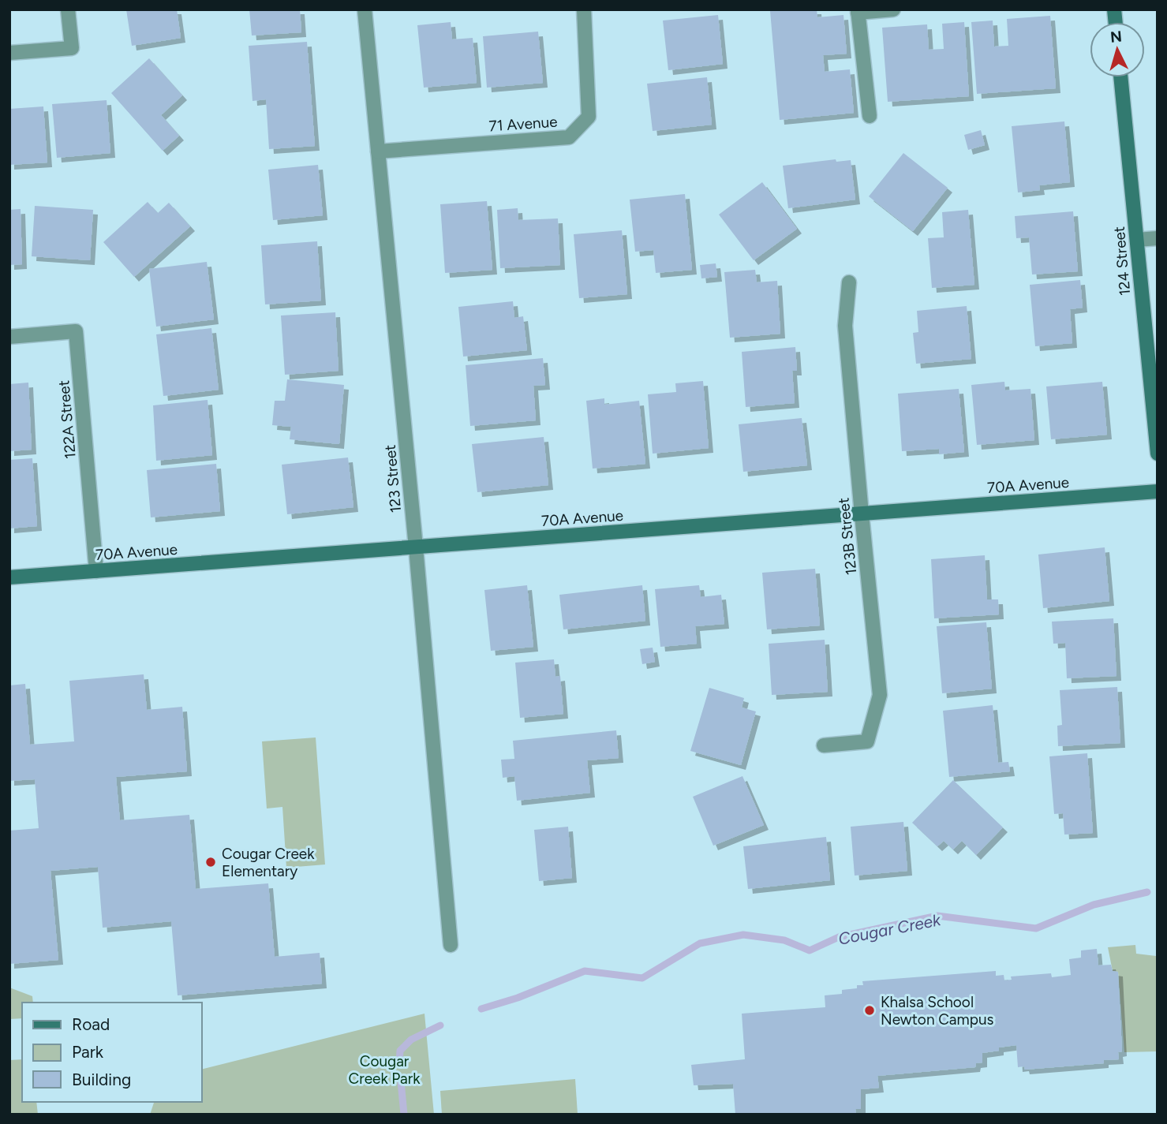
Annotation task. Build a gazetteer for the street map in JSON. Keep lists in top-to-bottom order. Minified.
{"streets":{"street":["71 Avenue","124 Street","122A Street","123 Street","70A Avenue","123B Street"]},"crossings":[["71 Avenue","123 Street"],["122A Street","70A Avenue"],["123 Street","70A Avenue"],["70A Avenue","123B Street"]],"water":["Cougar Creek"],"parks":["Cougar Creek Park"],"places":["Cougar Creek Elementary","Khalsa School Newton Campus"],"legend":["Road","Park","Building"],"north":"top"}
